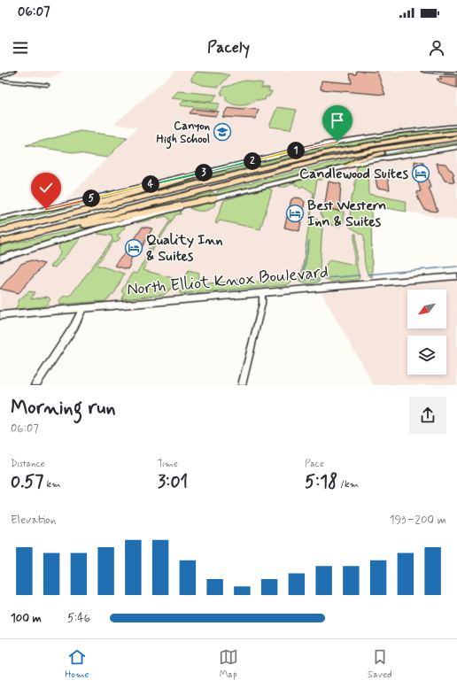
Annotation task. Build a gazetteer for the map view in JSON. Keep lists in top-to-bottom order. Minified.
{"streets":{"main road":["North Elliot Knox Boulevard"]},"places":{"school or university":["Canyon High School"],"hotel":["Candlewood Suites","Best Western Inn & Suites","Quality Inn & Suites"]},"north":"bottom left","page":{"status":"06:07","header":"Pacely","pins":["1","2","3","4","5"],"heading":["Morning run","06:07"],"stats":[["Distance","0.57 km"],["Time","3:01"],["Pace","5:18 /km"]],"chart":["Elevation","193–200 m"],"list":[{"name":"100 m","note":"5:46"}],"tabs":["Home","Map","Saved"]}}
